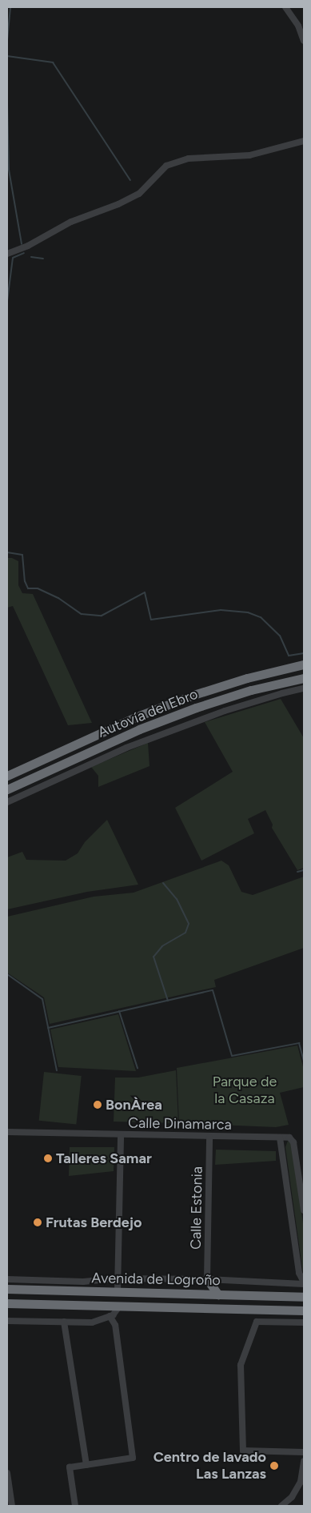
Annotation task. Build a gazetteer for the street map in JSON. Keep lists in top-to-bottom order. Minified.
{"streets":{"highway":["Autovía del Ebro","Avenida de Logroño"],"street":["Calle Dinamarca","Calle Estonia"]},"crossings":[["Calle Dinamarca","Calle Estonia"]],"parks":["Parque de la Casaza"],"places":["BonÀrea","Talleres Samar","Frutas Berdejo","Centro de lavado Las Lanzas"]}
